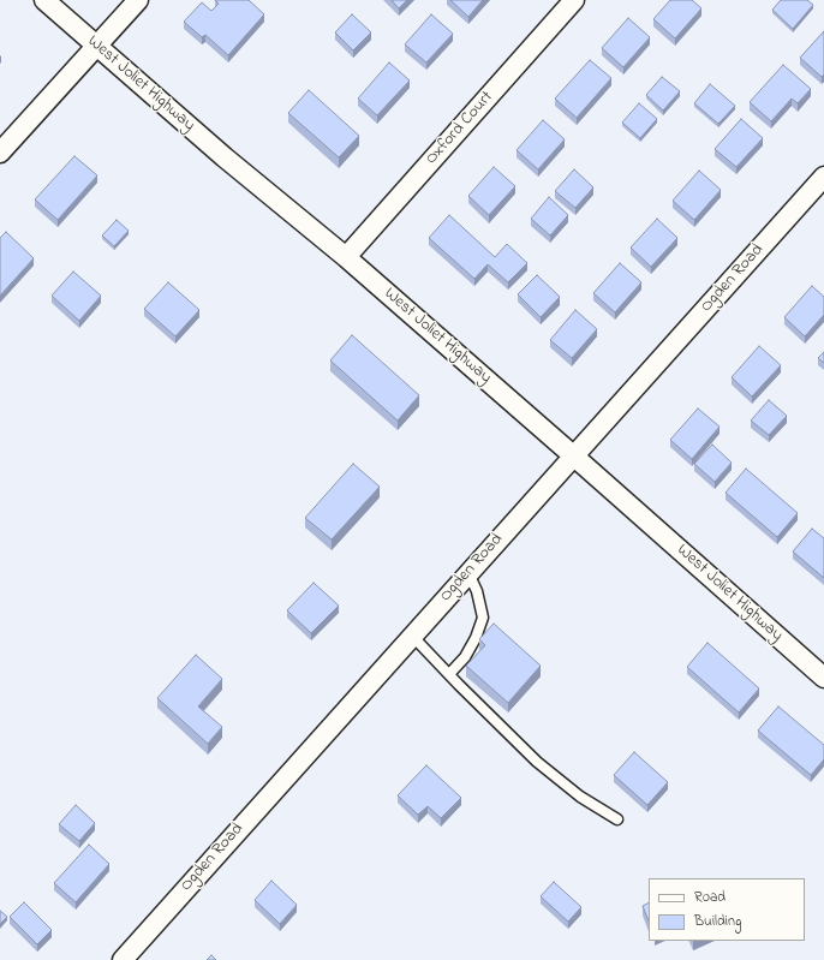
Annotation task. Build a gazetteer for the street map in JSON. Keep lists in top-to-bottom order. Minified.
{"streets":{"street":["West Joliet Highway","Oxford Court","Ogden Road"]},"crossings":[["West Joliet Highway","Oxford Court"],["West Joliet Highway","Ogden Road"]],"legend":["Road","Building"]}
